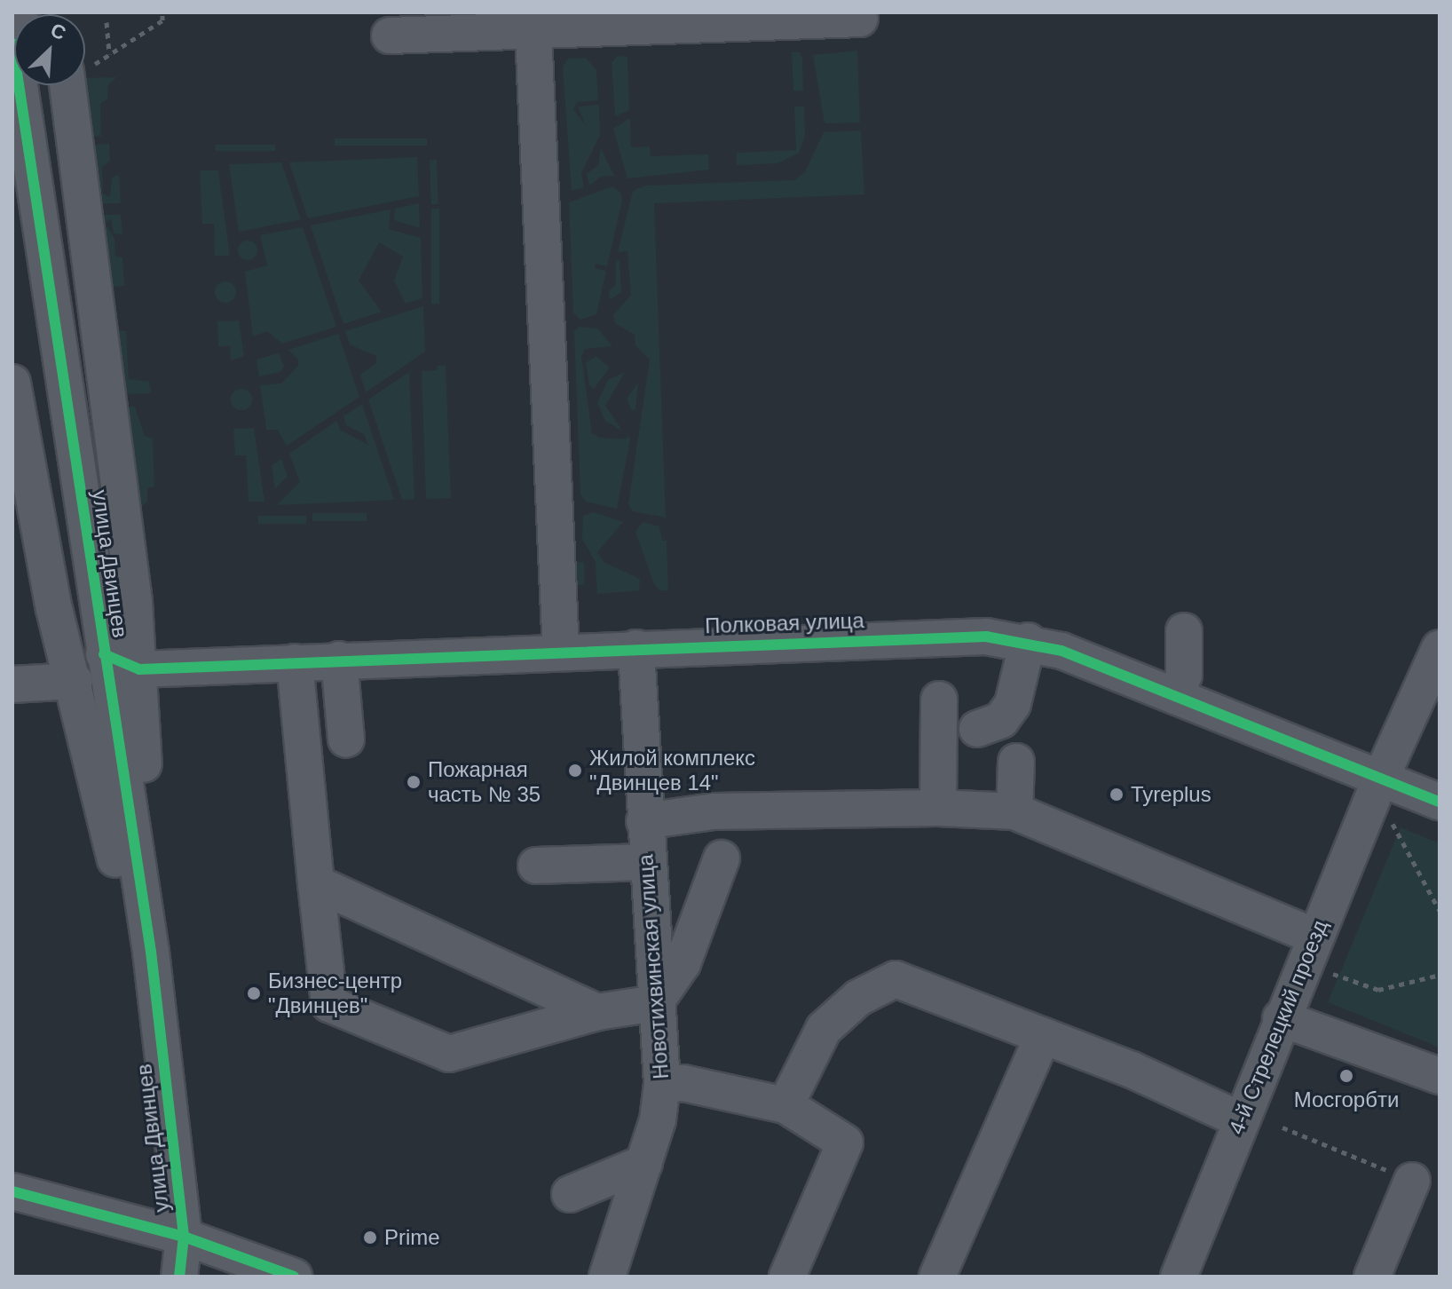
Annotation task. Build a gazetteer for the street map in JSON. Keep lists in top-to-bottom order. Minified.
{"streets":{"street":["улица Двинцев","Полковая улица","Новотихвинская улица","4-й Стрелецкий проезд"]},"crossings":[["улица Двинцев","Полковая улица"],["Полковая улица","Новотихвинская улица"],["Полковая улица","4-й Стрелецкий проезд"]],"places":["Жилой комплекс \"Двинцев 14\"","Пожарная часть № 35","Tyreplus","Бизнес-центр \"Двинцев\"","Мосгорбти","Prime"],"north":"top right"}
